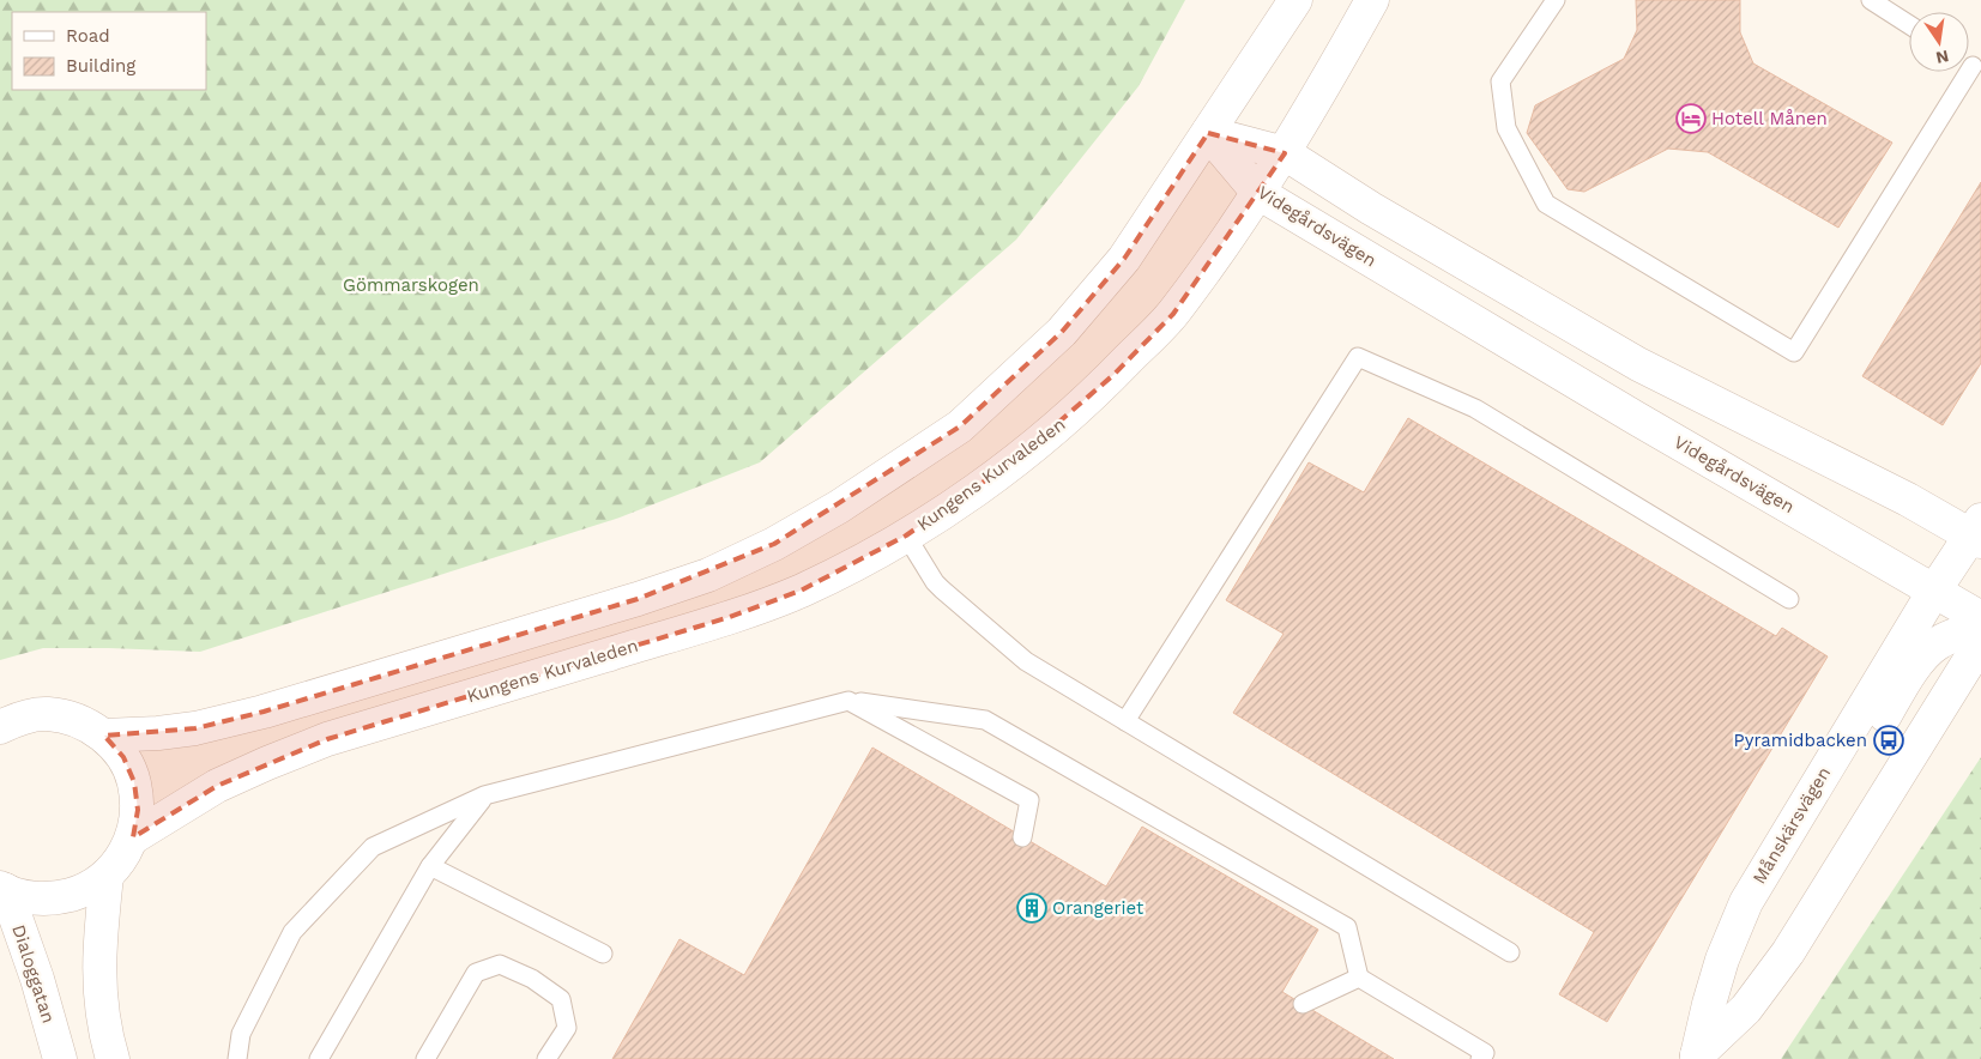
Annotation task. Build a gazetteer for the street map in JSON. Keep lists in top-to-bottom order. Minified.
{"streets":{"street":["Videgårdsvägen","Kungens Kurvaleden","Månskärsvägen","Dialoggatan"]},"crossings":[["Videgårdsvägen","Kungens Kurvaleden"],["Videgårdsvägen","Månskärsvägen"]],"parks":["Gömmarskogen"],"places":{"hotel":["Hotell Månen"],"bus stop":["Pyramidbacken"],"building":["Orangeriet"]},"legend":["Road","Building"],"north":"bottom"}
